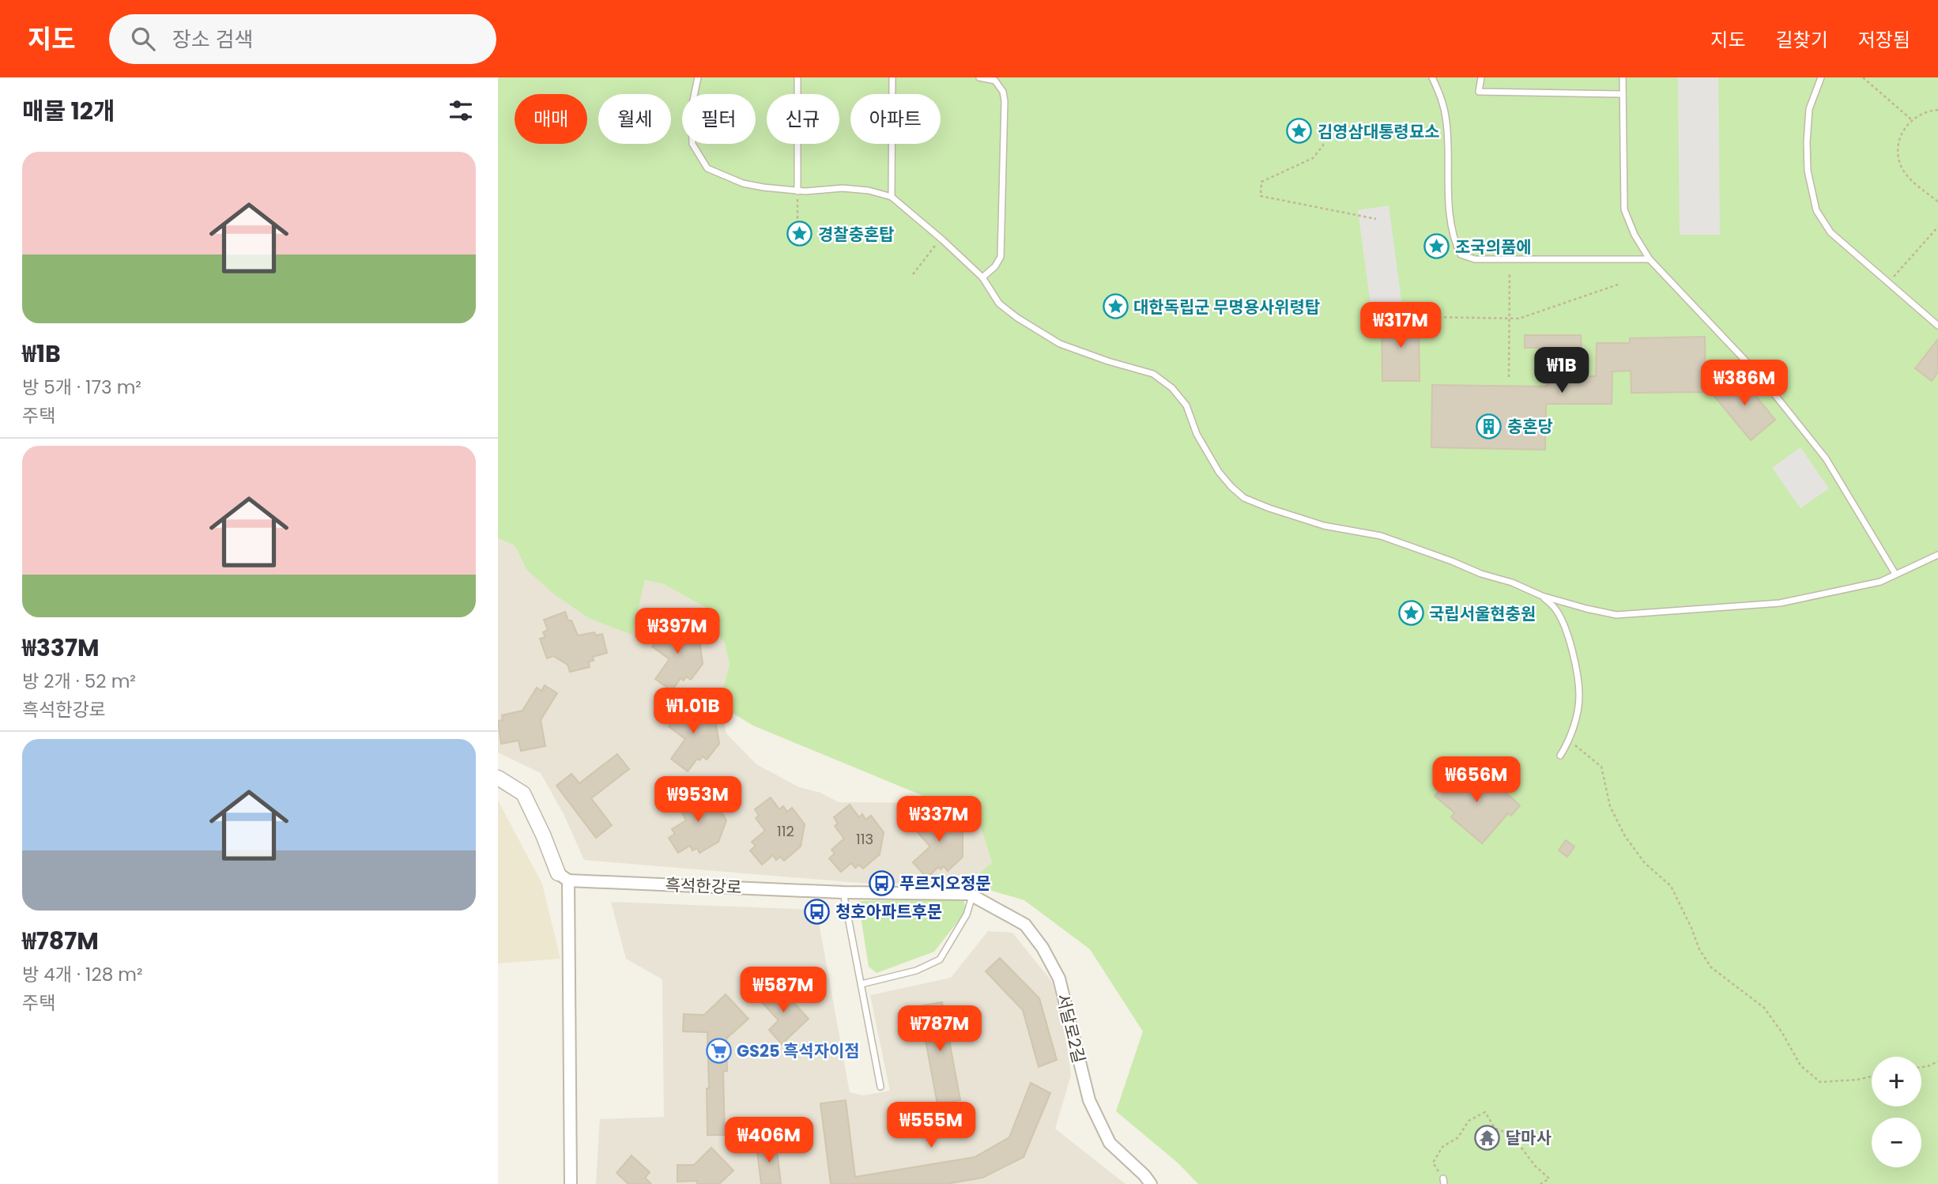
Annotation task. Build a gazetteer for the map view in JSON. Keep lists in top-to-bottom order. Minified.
{"streets":{"street":["흑석한강로","서달로2길"]},"crossings":[["흑석한강로","서달로2길"]],"places":{"place":["김영삼대통령묘소","경찰충혼탑","조국의품에","대한독립군 무명용사위령탑","국립서울현충원"],"building":["충혼당"],"bus stop":["푸르지오정문","청호아파트후문"],"supermarket":["GS25 흑석자이점"],"temple":["달마사"]},"house_numbers":["112","113"],"page":{"header":"지도","search":"장소 검색","nav":["지도","길찾기","저장됨"],"heading":"매물 12개","chip":["매매","월세","필터","신규","아파트"],"list":[{"name":"₩1B","note":"방 5개 · 173 m² · 주택"},{"name":"₩337M","note":"방 2개 · 52 m² · 흑석한강로"},{"name":"₩787M","note":"방 4개 · 128 m² · 주택"}],"price":["₩317M","₩1B","₩386M","₩397M","₩1.01B","₩656M","₩953M","₩337M","₩587M","₩787M","₩555M","₩406M"],"map_buttons":["+","−"]}}
